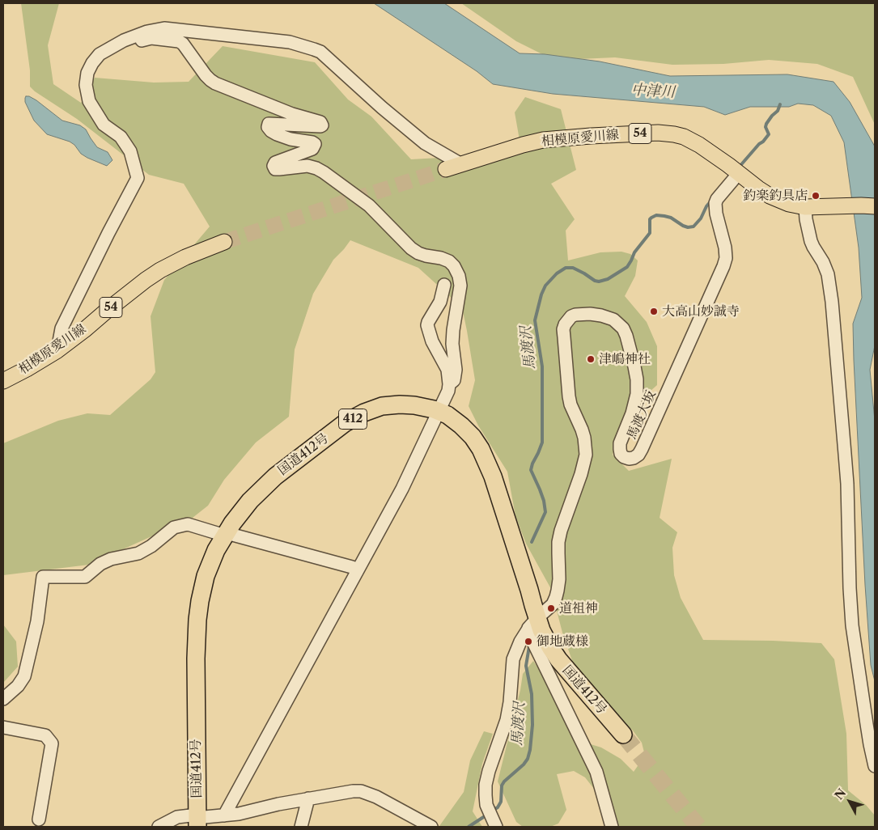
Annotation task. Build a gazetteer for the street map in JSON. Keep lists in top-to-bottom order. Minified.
{"streets":{"highway":["412","国道412号"],"main road":["54","相模原愛川線"],"street":["馬渡大坂"]},"crossings":[["54","相模原愛川線"],["相模原愛川線","馬渡大坂"],["馬渡大坂","国道412号"]],"water":["中津川","馬渡沢"],"places":["釣楽釣具店","大高山妙誠寺","津嶋神社","道祖神","御地蔵様"],"north":"top left"}
